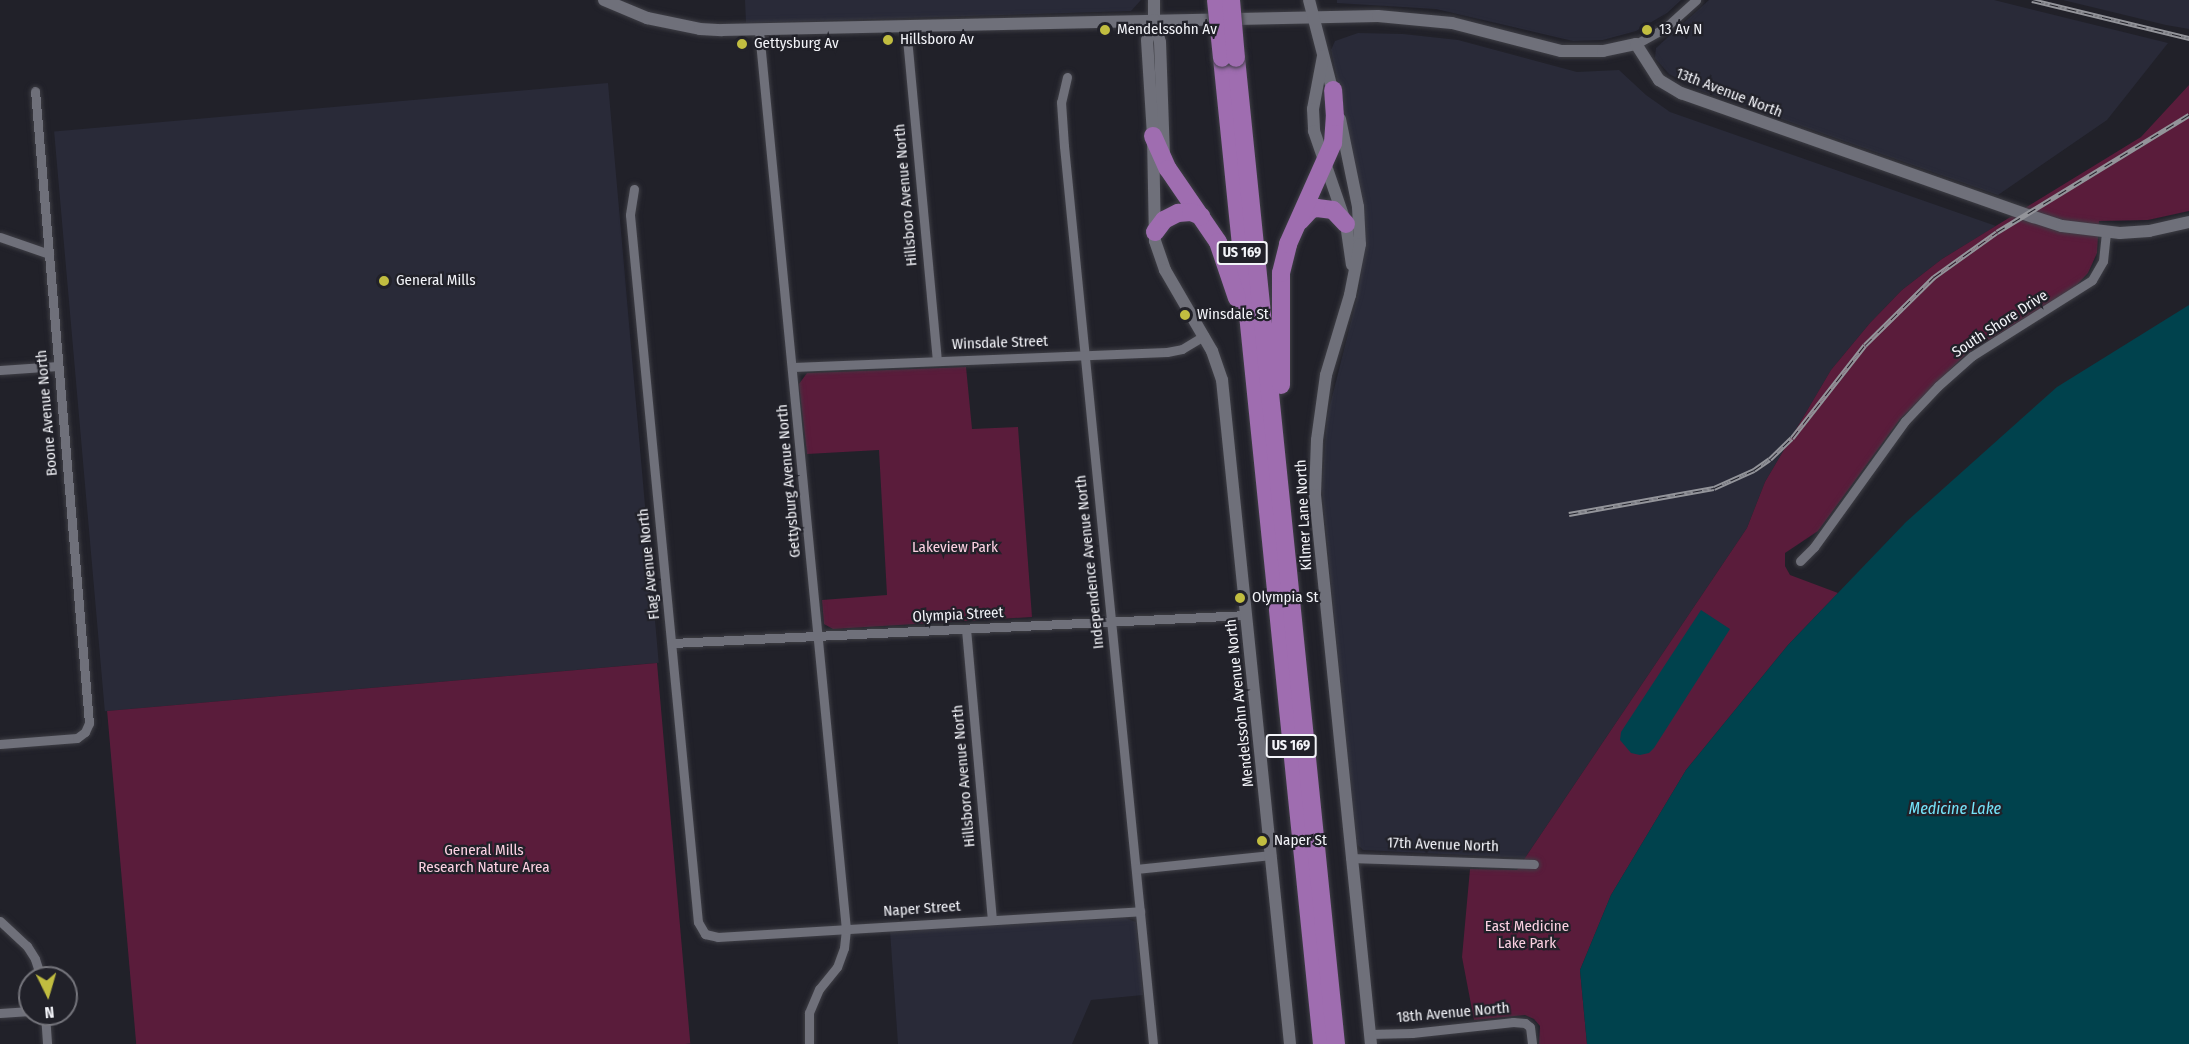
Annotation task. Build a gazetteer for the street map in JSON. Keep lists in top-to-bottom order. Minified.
{"streets":{"highway":["US 169"],"street":["13th Avenue North","Hillsboro Avenue North","South Shore Drive","Winsdale Street","Boone Avenue North","Gettysburg Avenue North","Kilmer Lane North","Independence Avenue North","Flag Avenue North","Olympia Street","Mendelssohn Avenue North","17th Avenue North","Naper Street","18th Avenue North"]},"crossings":[["13th Avenue North","South Shore Drive"],["Hillsboro Avenue North","Winsdale Street"],["Hillsboro Avenue North","Olympia Street"],["Hillsboro Avenue North","Naper Street"],["Winsdale Street","Gettysburg Avenue North"],["Winsdale Street","Independence Avenue North"],["Winsdale Street","Mendelssohn Avenue North"],["Gettysburg Avenue North","Olympia Street"],["Gettysburg Avenue North","Naper Street"],["Kilmer Lane North","17th Avenue North"],["Kilmer Lane North","18th Avenue North"],["Independence Avenue North","Olympia Street"],["Independence Avenue North","Naper Street"],["Flag Avenue North","Olympia Street"],["Flag Avenue North","Naper Street"],["Olympia Street","Mendelssohn Avenue North"]],"water":["Medicine Lake"],"parks":["Lakeview Park","General Mills Research Nature Area","East Medicine Lake Park"],"places":["Mendelssohn Av","13 Av N","Hillsboro Av","Gettysburg Av","General Mills","Winsdale St","Olympia St","Naper St"],"north":"bottom"}
